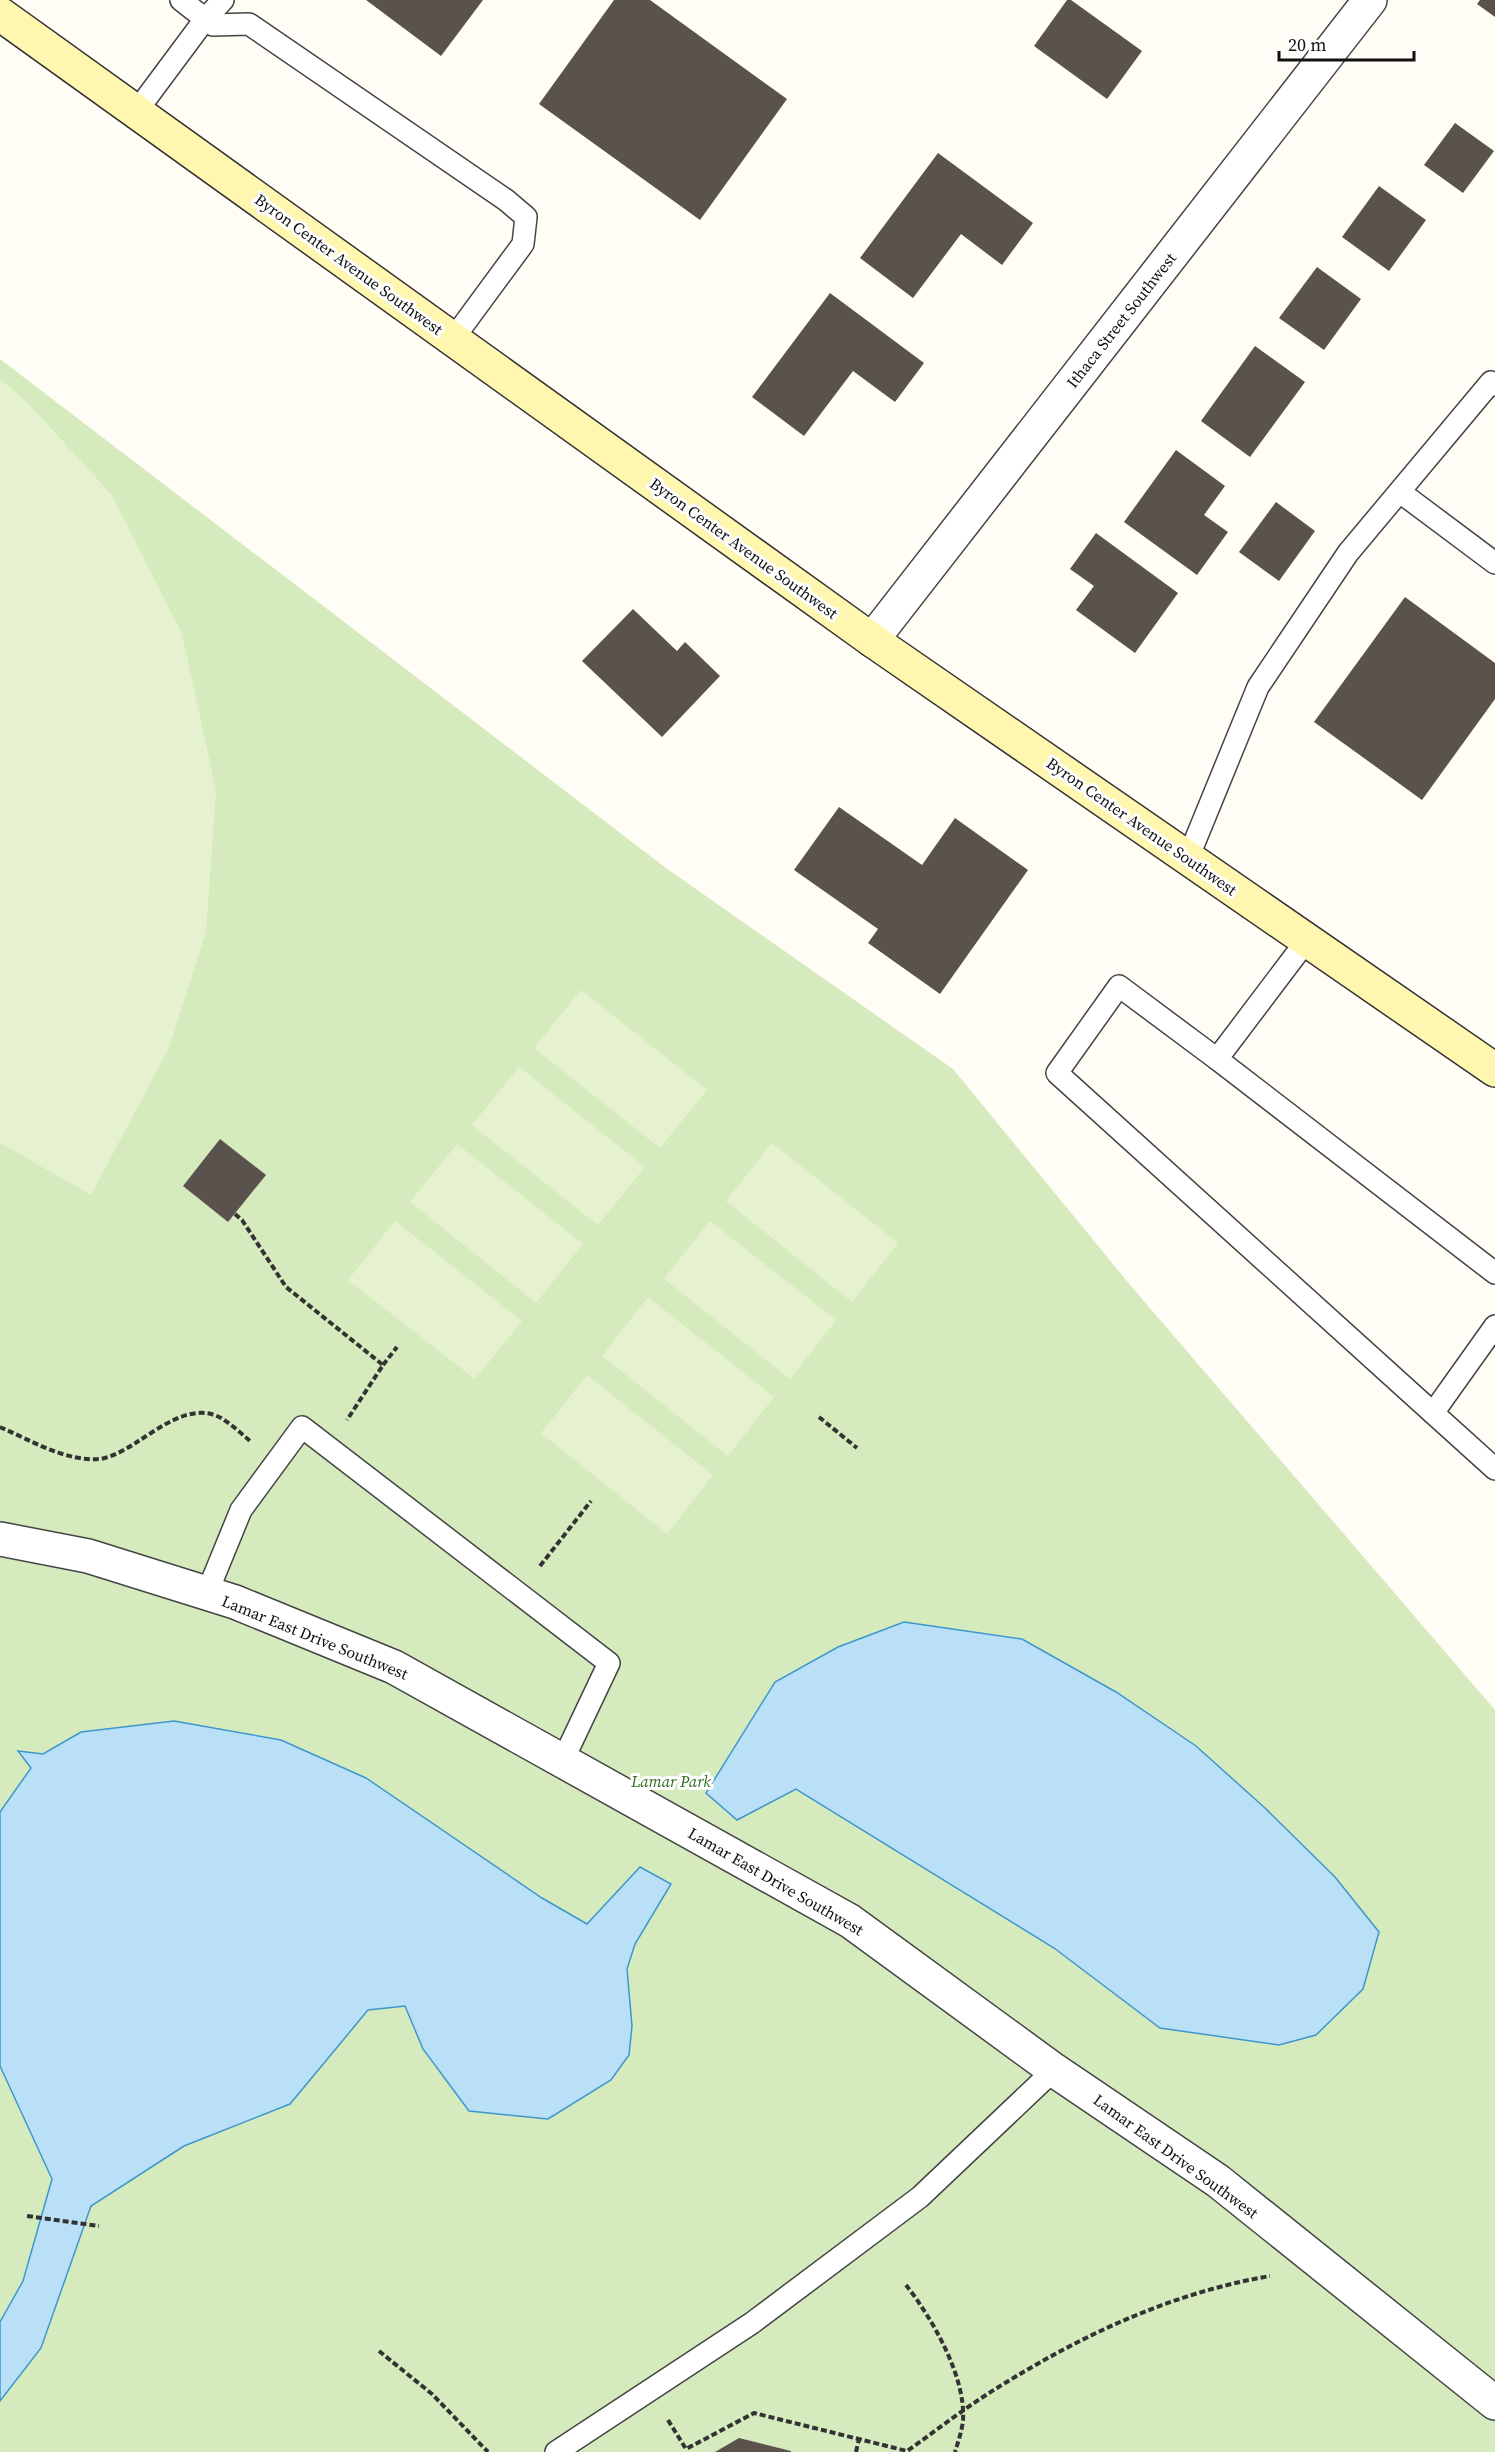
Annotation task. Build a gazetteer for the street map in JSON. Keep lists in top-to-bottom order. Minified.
{"streets":{"main road":["Byron Center Avenue Southwest"],"street":["Ithaca Street Southwest","Lamar East Drive Southwest"]},"crossings":[["Byron Center Avenue Southwest","Ithaca Street Southwest"]],"parks":["Lamar Park"],"scale_bar":"20 m"}
